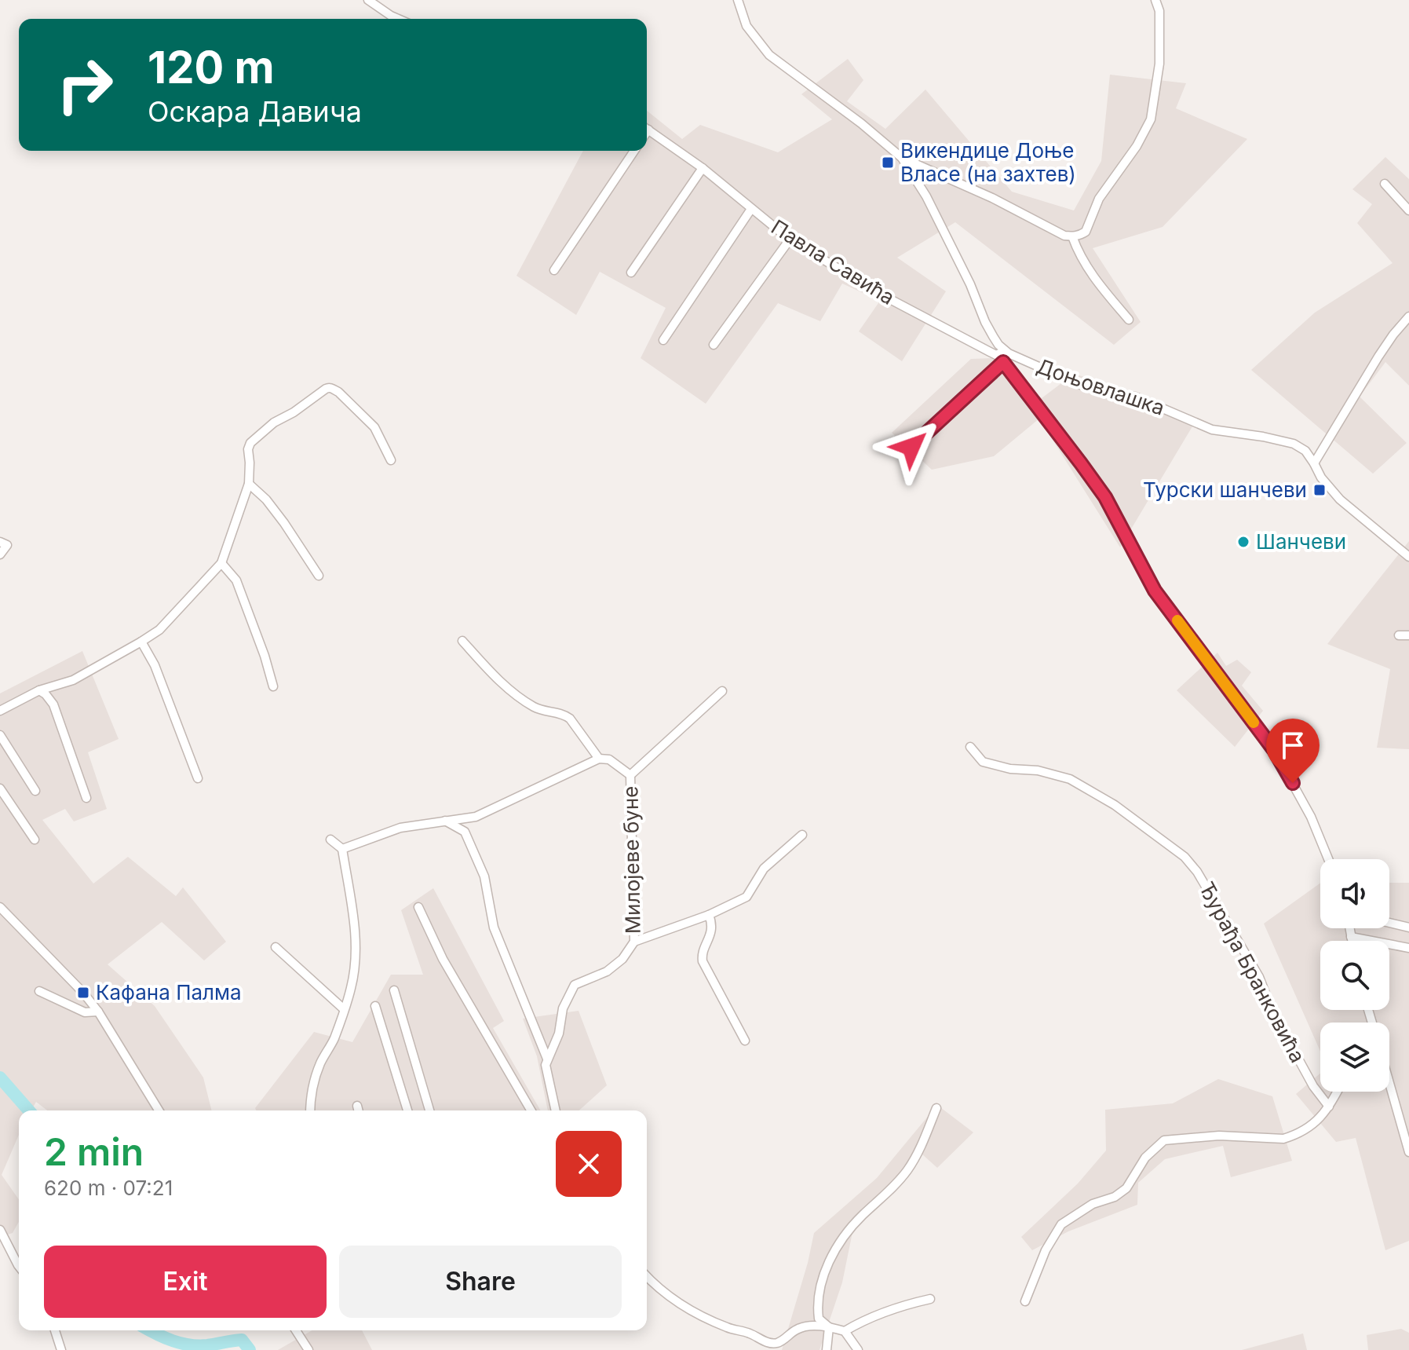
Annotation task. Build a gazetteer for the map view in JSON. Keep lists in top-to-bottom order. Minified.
{"streets":{"street":["Павла Савића","Доњовлашка","Милојеве буне","Ђурађа Бранковића"]},"crossings":[["Павла Савића","Доњовлашка"]],"places":{"transit":["Викендице Доње Власе (на захтев)","Турски шанчеви","Кафана Палма"],"other":["Шанчеви"]},"page":{"turn":["120 m","Оскара Давича"],"heading":["2 min","620 m · 07:21"],"buttons":["Exit","Share"]}}
